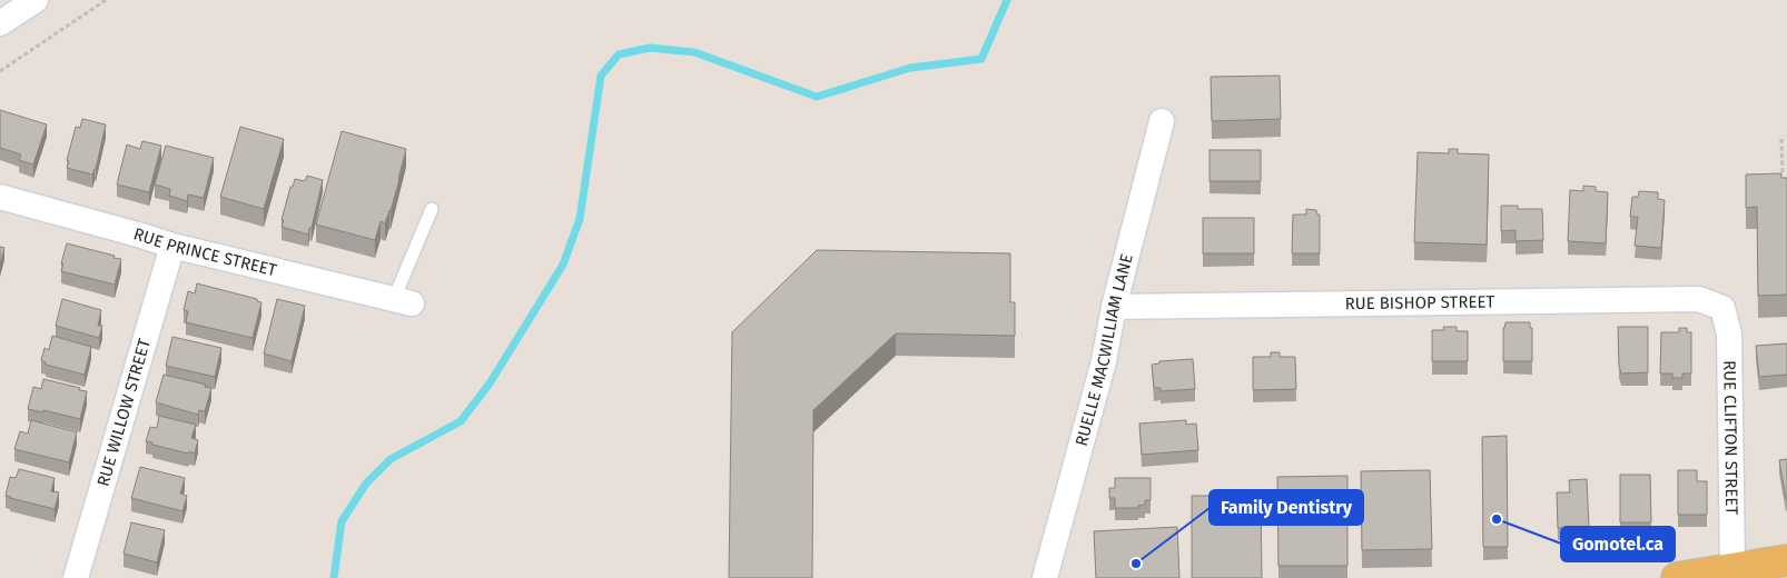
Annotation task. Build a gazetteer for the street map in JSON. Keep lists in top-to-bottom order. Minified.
{"streets":{"street":["RUE PRINCE STREET","RUE BISHOP STREET","RUELLE MACWILLIAM LANE","RUE WILLOW STREET","RUE CLIFTON STREET"]},"crossings":[["RUE PRINCE STREET","RUE WILLOW STREET"],["RUE BISHOP STREET","RUELLE MACWILLIAM LANE"],["RUE BISHOP STREET","RUE CLIFTON STREET"]],"places":["Gomotel.ca","Family Dentistry"]}
